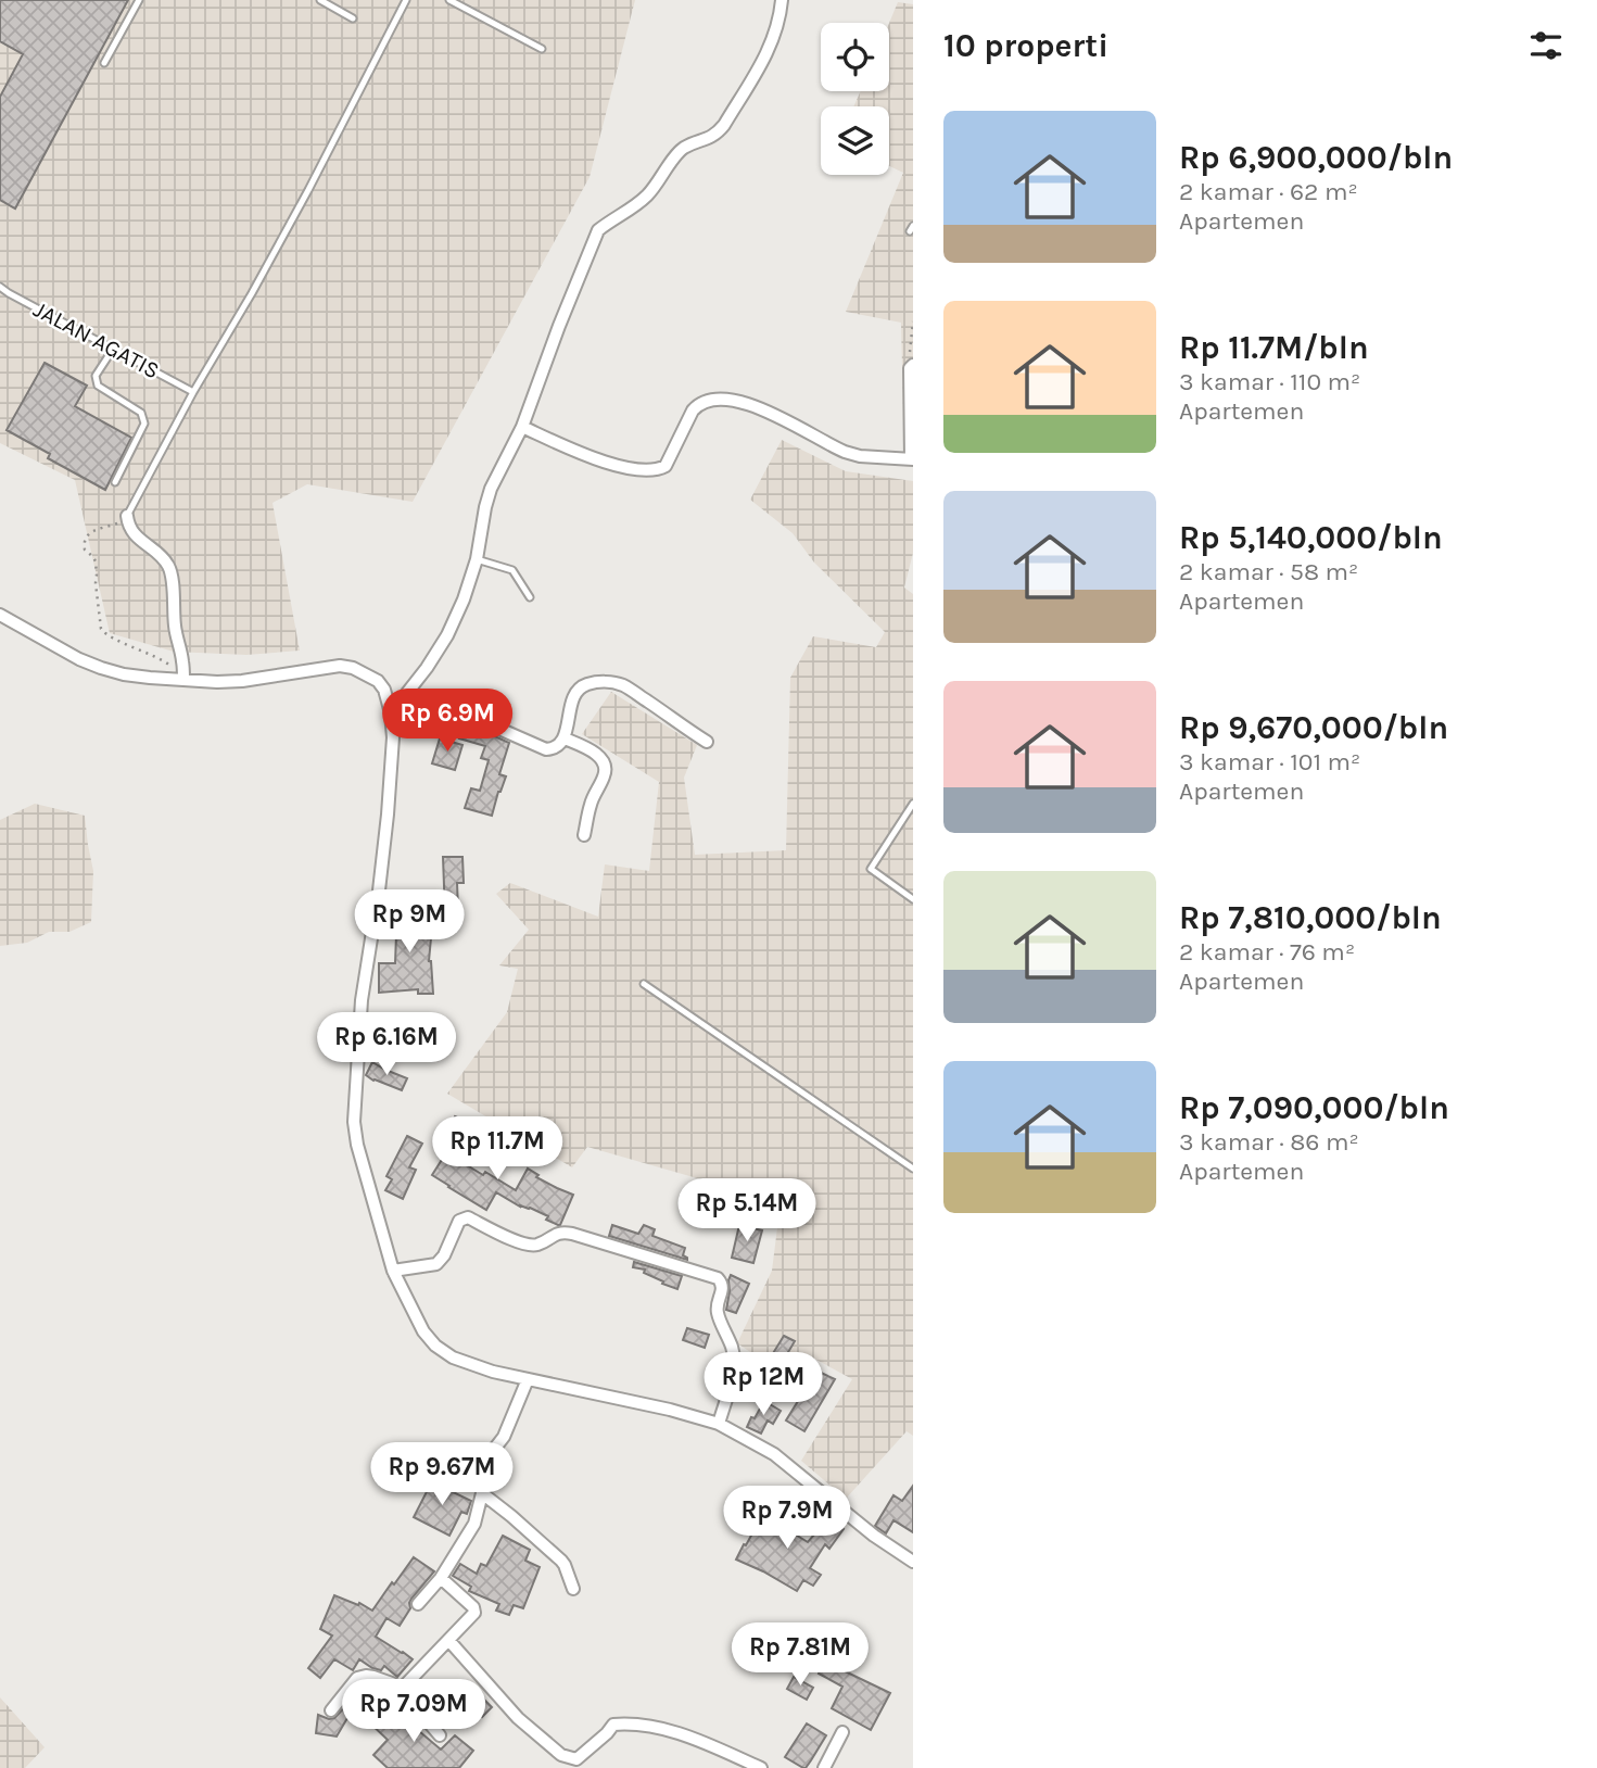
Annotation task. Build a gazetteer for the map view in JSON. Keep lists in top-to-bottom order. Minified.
{"streets":{"lane":["JALAN AGATIS"]},"page":{"heading":"10 properti","list":[{"name":"Rp 6,900,000/bln","note":"2 kamar · 62 m² · Apartemen"},{"name":"Rp 11.7M/bln","note":"3 kamar · 110 m² · Apartemen"},{"name":"Rp 5,140,000/bln","note":"2 kamar · 58 m² · Apartemen"},{"name":"Rp 9,670,000/bln","note":"3 kamar · 101 m² · Apartemen"},{"name":"Rp 7,810,000/bln","note":"2 kamar · 76 m² · Apartemen"},{"name":"Rp 7,090,000/bln","note":"3 kamar · 86 m² · Apartemen"}],"price":["Rp 6.9M","Rp 9M","Rp 6.16M","Rp 11.7M","Rp 5.14M","Rp 12M","Rp 9.67M","Rp 7.9M","Rp 7.81M","Rp 7.09M"]}}
